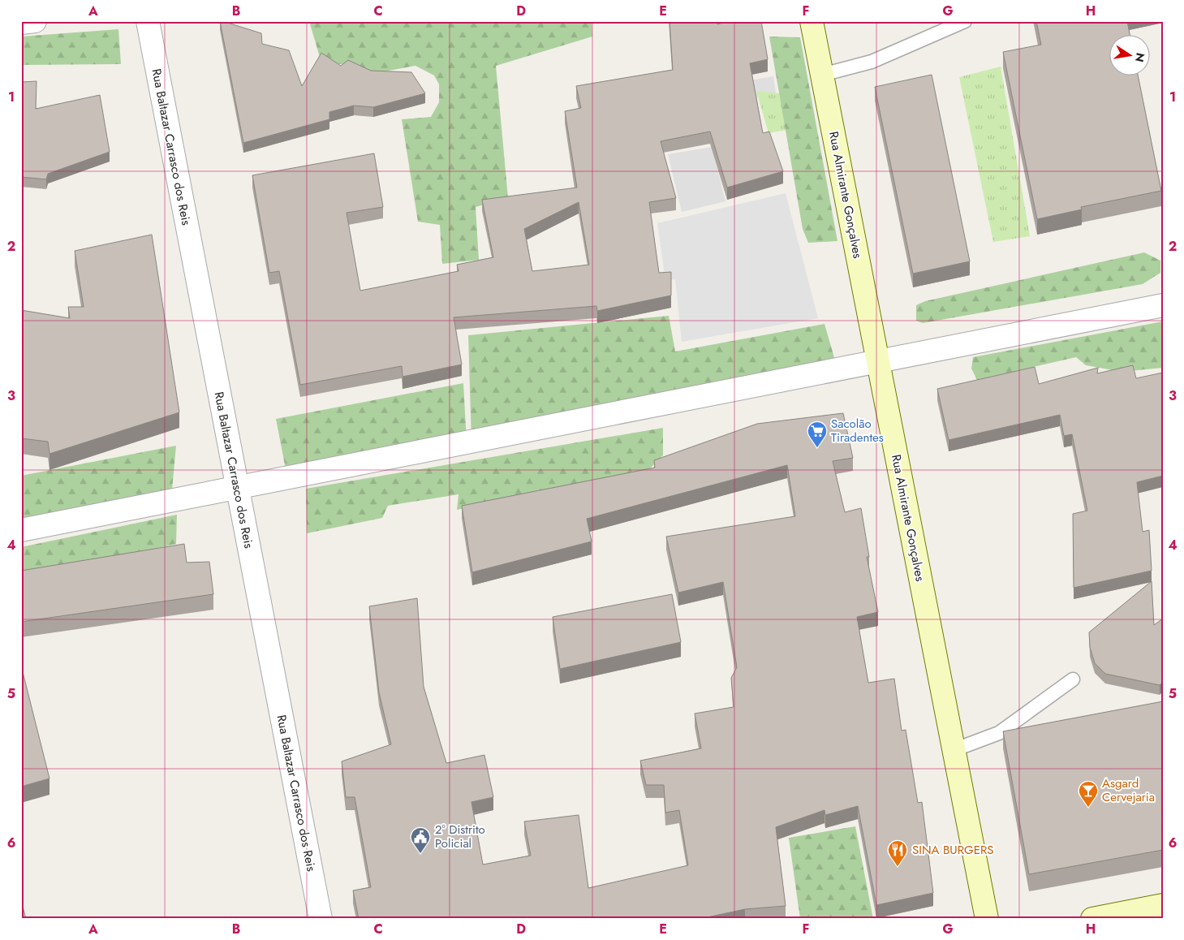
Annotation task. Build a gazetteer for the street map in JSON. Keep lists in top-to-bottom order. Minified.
{"streets":{"street":["Rua Baltazar Carrasco dos Reis","Rua Almirante Gonçalves"]},"places":{"supermarket":["Sacolão Tiradentes"],"bar":["Asgard Cervejaria"],"public building":["2º Distrito Policial"],"restaurant":["SINA BURGERS"]},"north":"right","grid":{"columns":["A","B","C","D","E","F","G","H"],"rows":["1","2","3","4","5","6"]}}
